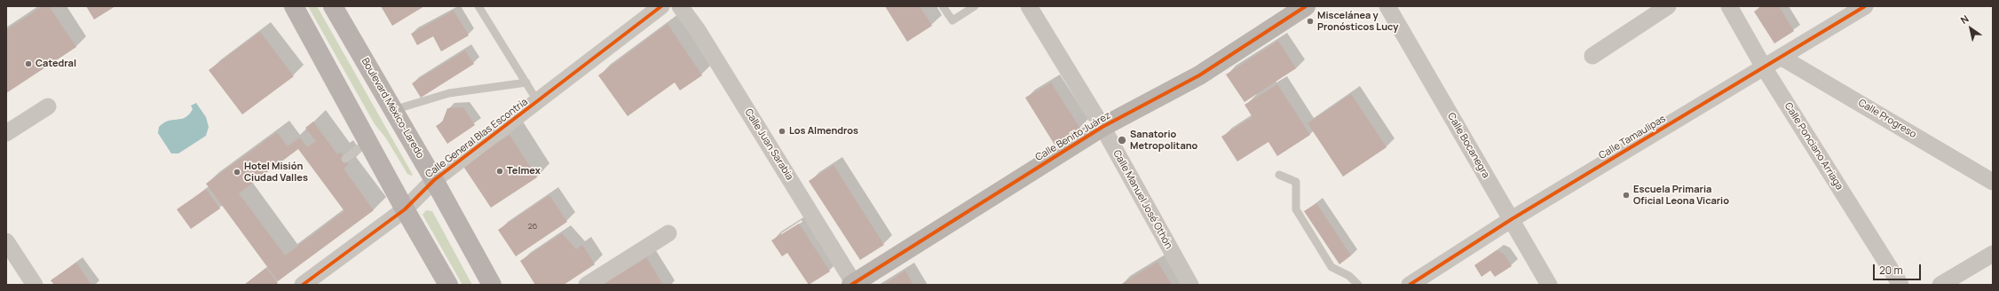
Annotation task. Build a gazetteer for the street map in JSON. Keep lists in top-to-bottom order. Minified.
{"streets":{"main road":["Boulevard México-Laredo"],"street":["Calle Progreso","Calle Benito Juárez","Calle Tamaulipas","Calle General Blas Escontría","Calle Juan Sarabia","Calle Bocanegra","Calle Ponciano Arriaga","Calle Manuel José Othón"]},"crossings":[["Boulevard México-Laredo","Calle General Blas Escontría"],["Calle Progreso","Calle Tamaulipas"],["Calle Benito Juárez","Calle Juan Sarabia"],["Calle Benito Juárez","Calle Manuel José Othón"],["Calle Tamaulipas","Calle Bocanegra"],["Calle Tamaulipas","Calle Ponciano Arriaga"]],"places":["Miscelánea y Pronósticos Lucy","Catedral","Los Almendros","Sanatorio Metropolitano","Telmex","Hotel Misión Ciudad Valles","Escuela Primaria Oficial Leona Vicario"],"house_numbers":["26"],"scale_bar":"20 m","north":"top left"}
